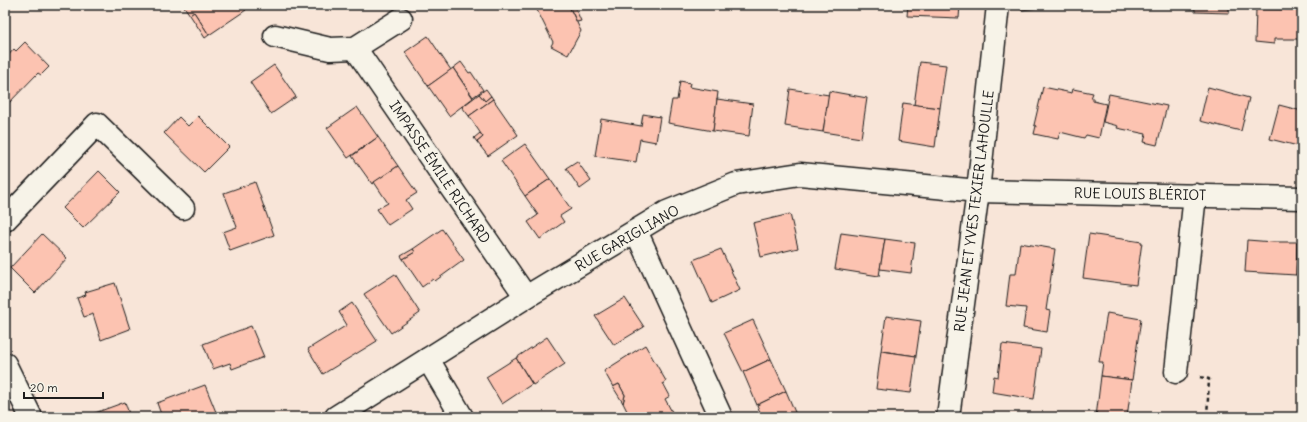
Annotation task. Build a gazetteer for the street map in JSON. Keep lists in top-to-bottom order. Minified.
{"streets":{"street":["IMPASSE ÉMILE RICHARD","RUE LOUIS BLÉRIOT","RUE JEAN ET YVES TEXIER LAHOULLE","RUE GARIGLIANO"]},"crossings":[["IMPASSE ÉMILE RICHARD","RUE GARIGLIANO"],["RUE LOUIS BLÉRIOT","RUE JEAN ET YVES TEXIER LAHOULLE"],["RUE LOUIS BLÉRIOT","RUE GARIGLIANO"],["RUE JEAN ET YVES TEXIER LAHOULLE","RUE GARIGLIANO"]],"scale_bar":"20 m"}
